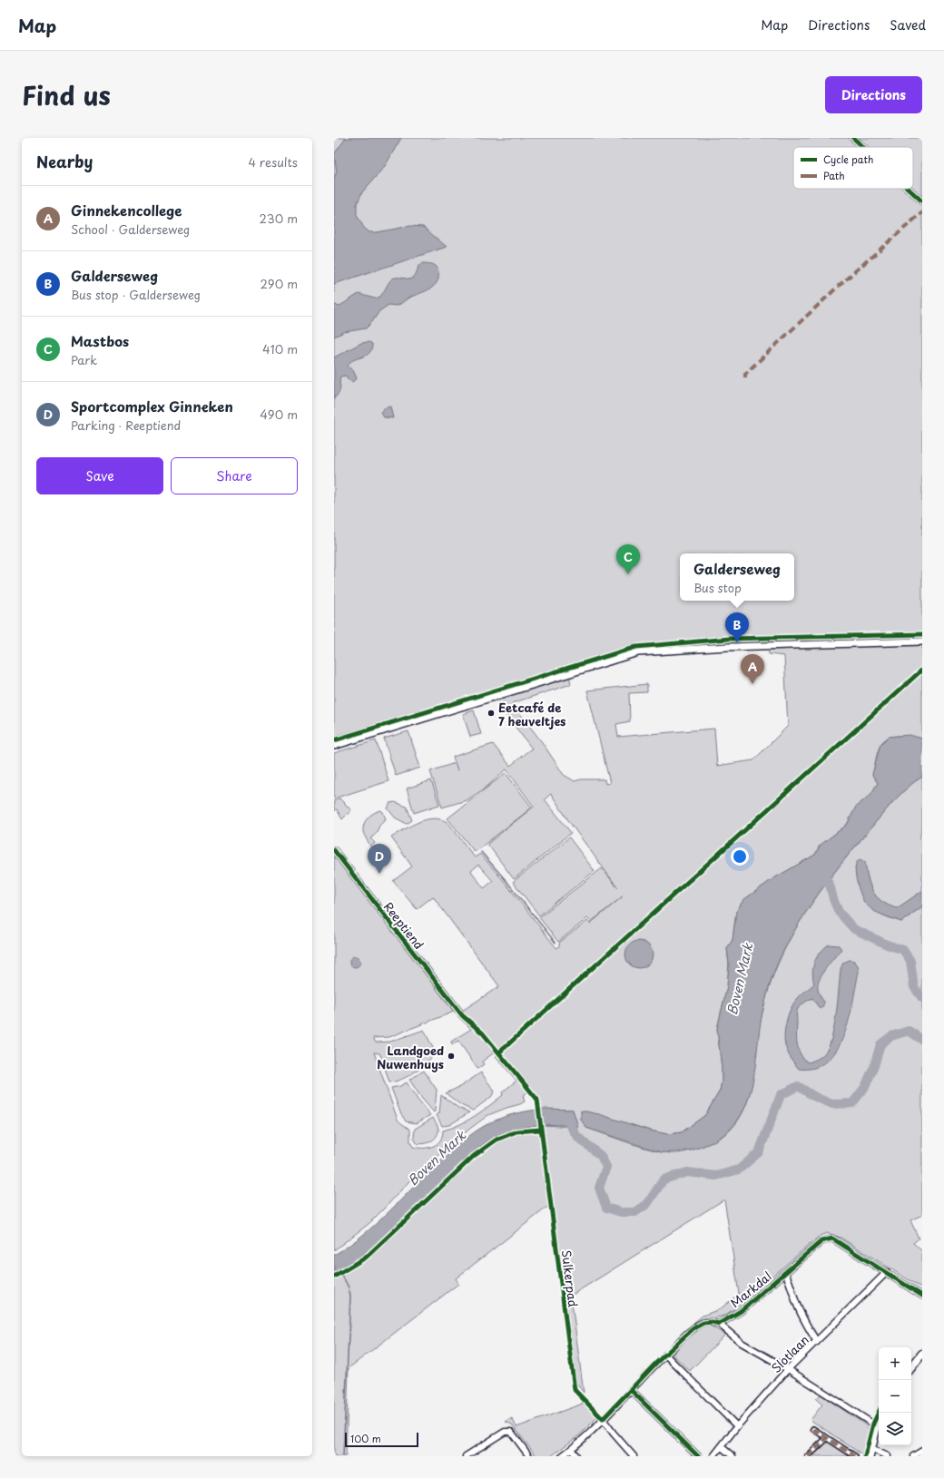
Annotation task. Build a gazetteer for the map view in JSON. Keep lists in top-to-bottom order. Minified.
{"streets":{"street":["Reeptiend","Markdal","Slotlaan"],"cycle path":["Sulkerpad"]},"crossings":[["Markdal","Slotlaan"]],"water":["Boven Mark"],"places":["Eetcafé de 7 heuveltjes","Landgoed Nuwenhuys"],"legend":["Cycle path","Path"],"scale_bar":"100 m","page":{"header":"Map","nav":["Map","Directions","Saved"],"title":"Find us","buttons":["Directions",["Save","Share"]],"heading":["Nearby","4 results"],"list":[{"mark":"A","name":"Ginnekencollege","note":"School · Galderseweg","value":"230 m"},{"mark":"B","name":"Galderseweg","note":"Bus stop · Galderseweg","value":"290 m"},{"mark":"C","name":"Mastbos","note":"Park","value":"410 m"},{"mark":"D","name":"Sportcomplex Ginneken","note":"Parking · Reeptiend","value":"490 m"}],"pins":["C","B","A","D"],"popup":["Galderseweg","Bus stop"],"map_buttons":["+","−"],"scale":"100 m"}}
